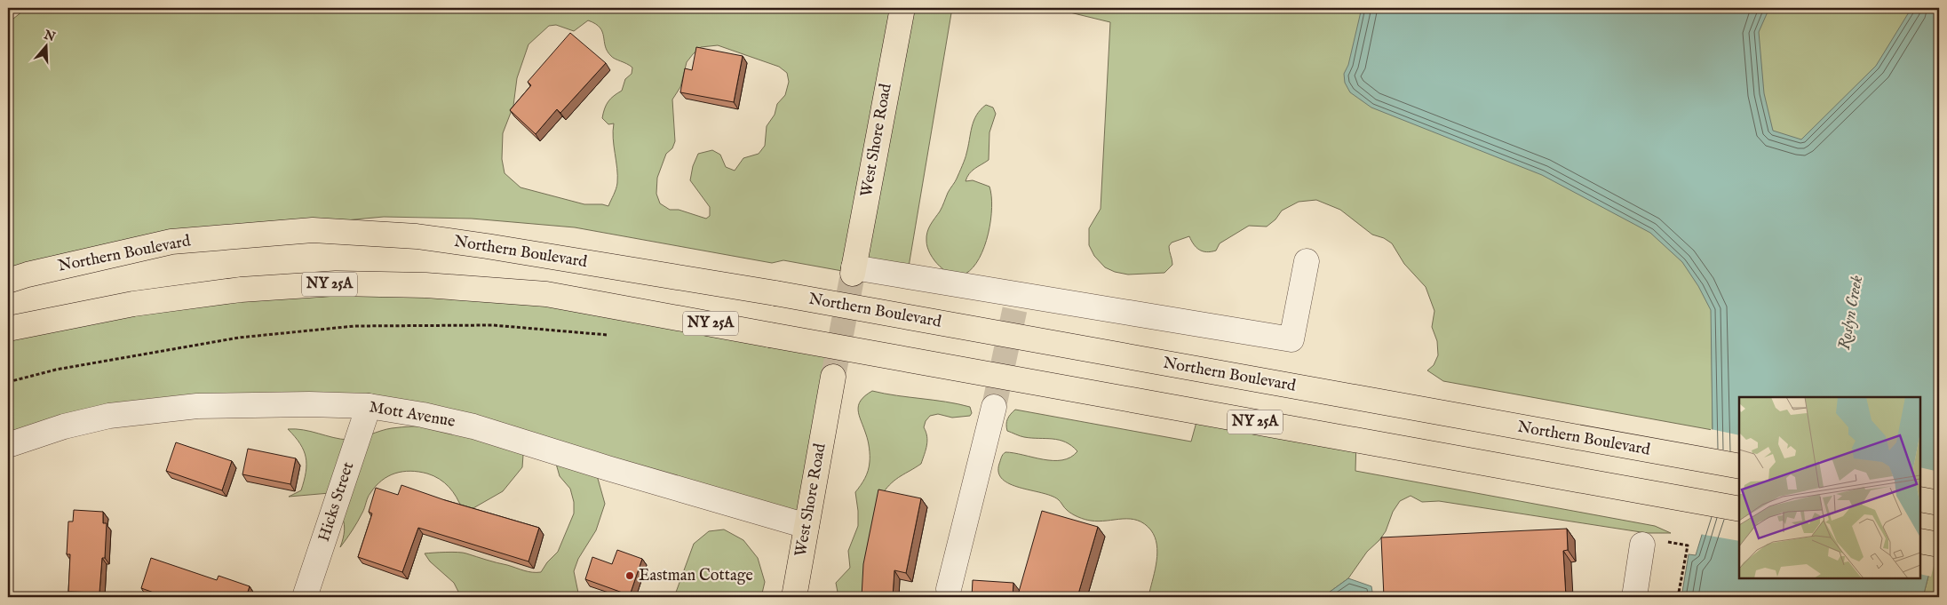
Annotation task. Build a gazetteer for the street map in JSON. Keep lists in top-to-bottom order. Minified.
{"streets":{"main road":["West Shore Road","Northern Boulevard","NY 25A"],"street":["Mott Avenue","Hicks Street"]},"crossings":[["West Shore Road","Mott Avenue"],["Mott Avenue","Hicks Street"]],"water":["Roslyn Creek"],"places":["Eastman Cottage"],"north":"top"}
